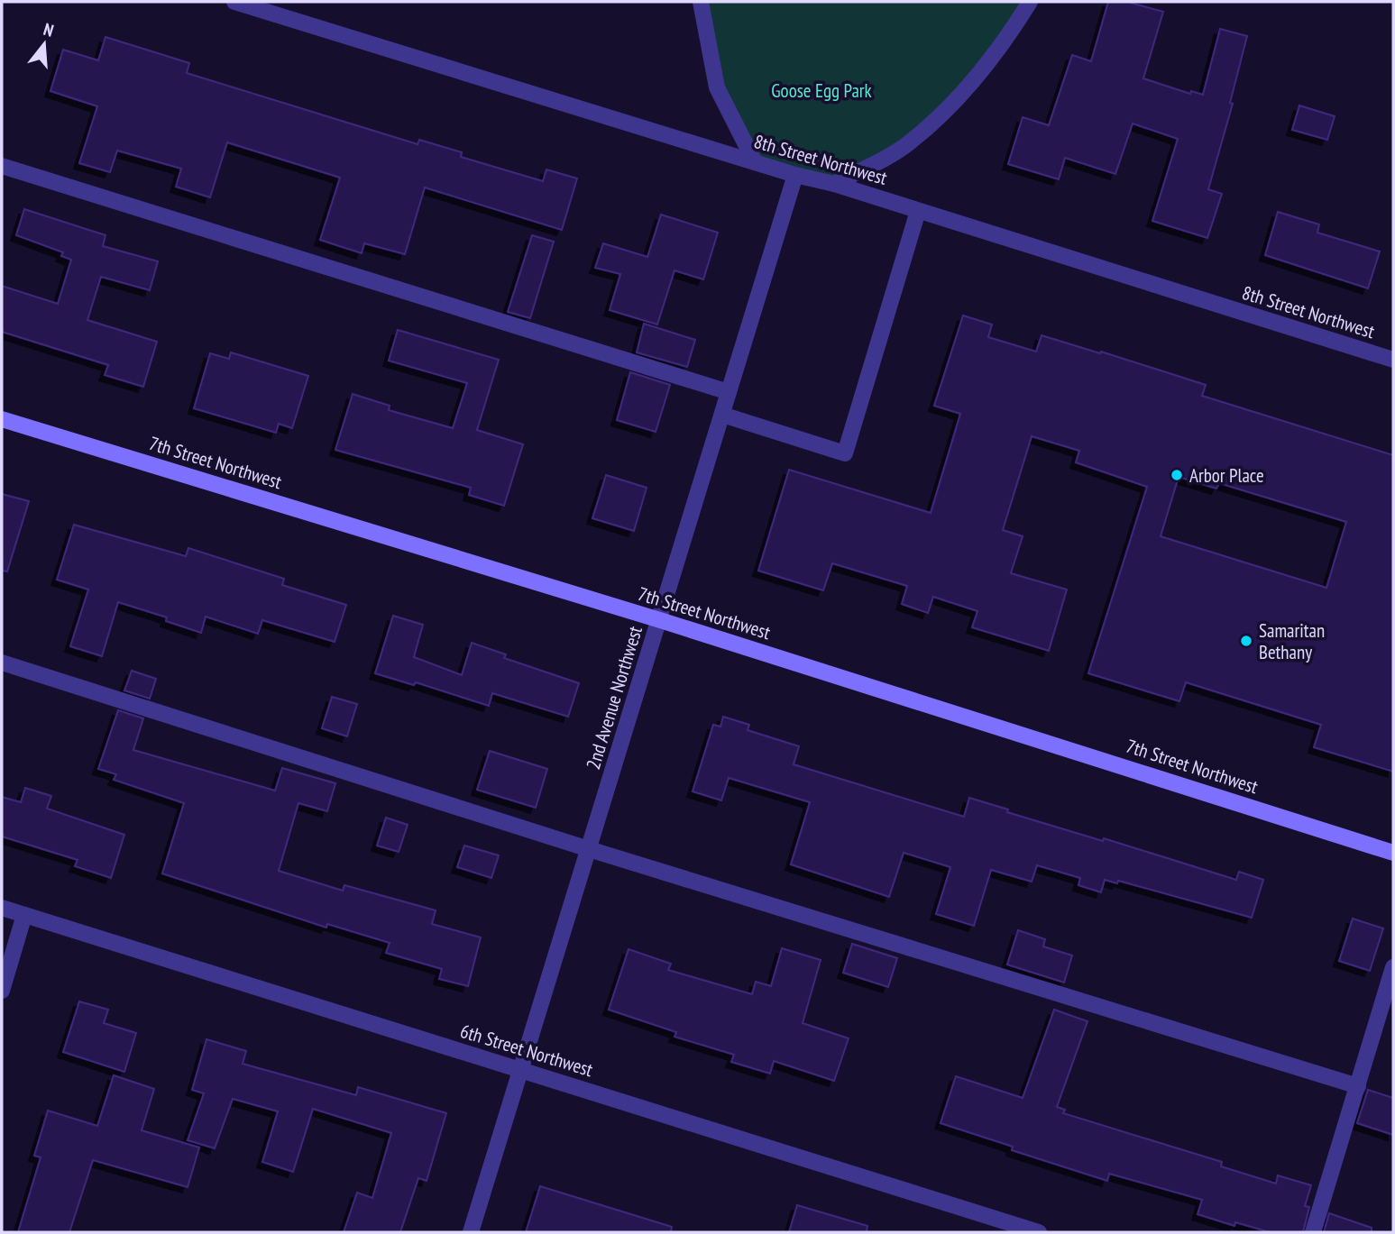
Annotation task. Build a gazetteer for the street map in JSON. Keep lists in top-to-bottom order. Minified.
{"streets":{"main road":["7th Street Northwest"],"street":["8th Street Northwest","2nd Avenue Northwest","6th Street Northwest"]},"crossings":[["8th Street Northwest","2nd Avenue Northwest"],["7th Street Northwest","2nd Avenue Northwest"],["2nd Avenue Northwest","6th Street Northwest"]],"parks":["Goose Egg Park"],"places":["Arbor Place","Samaritan Bethany"],"north":"top"}
